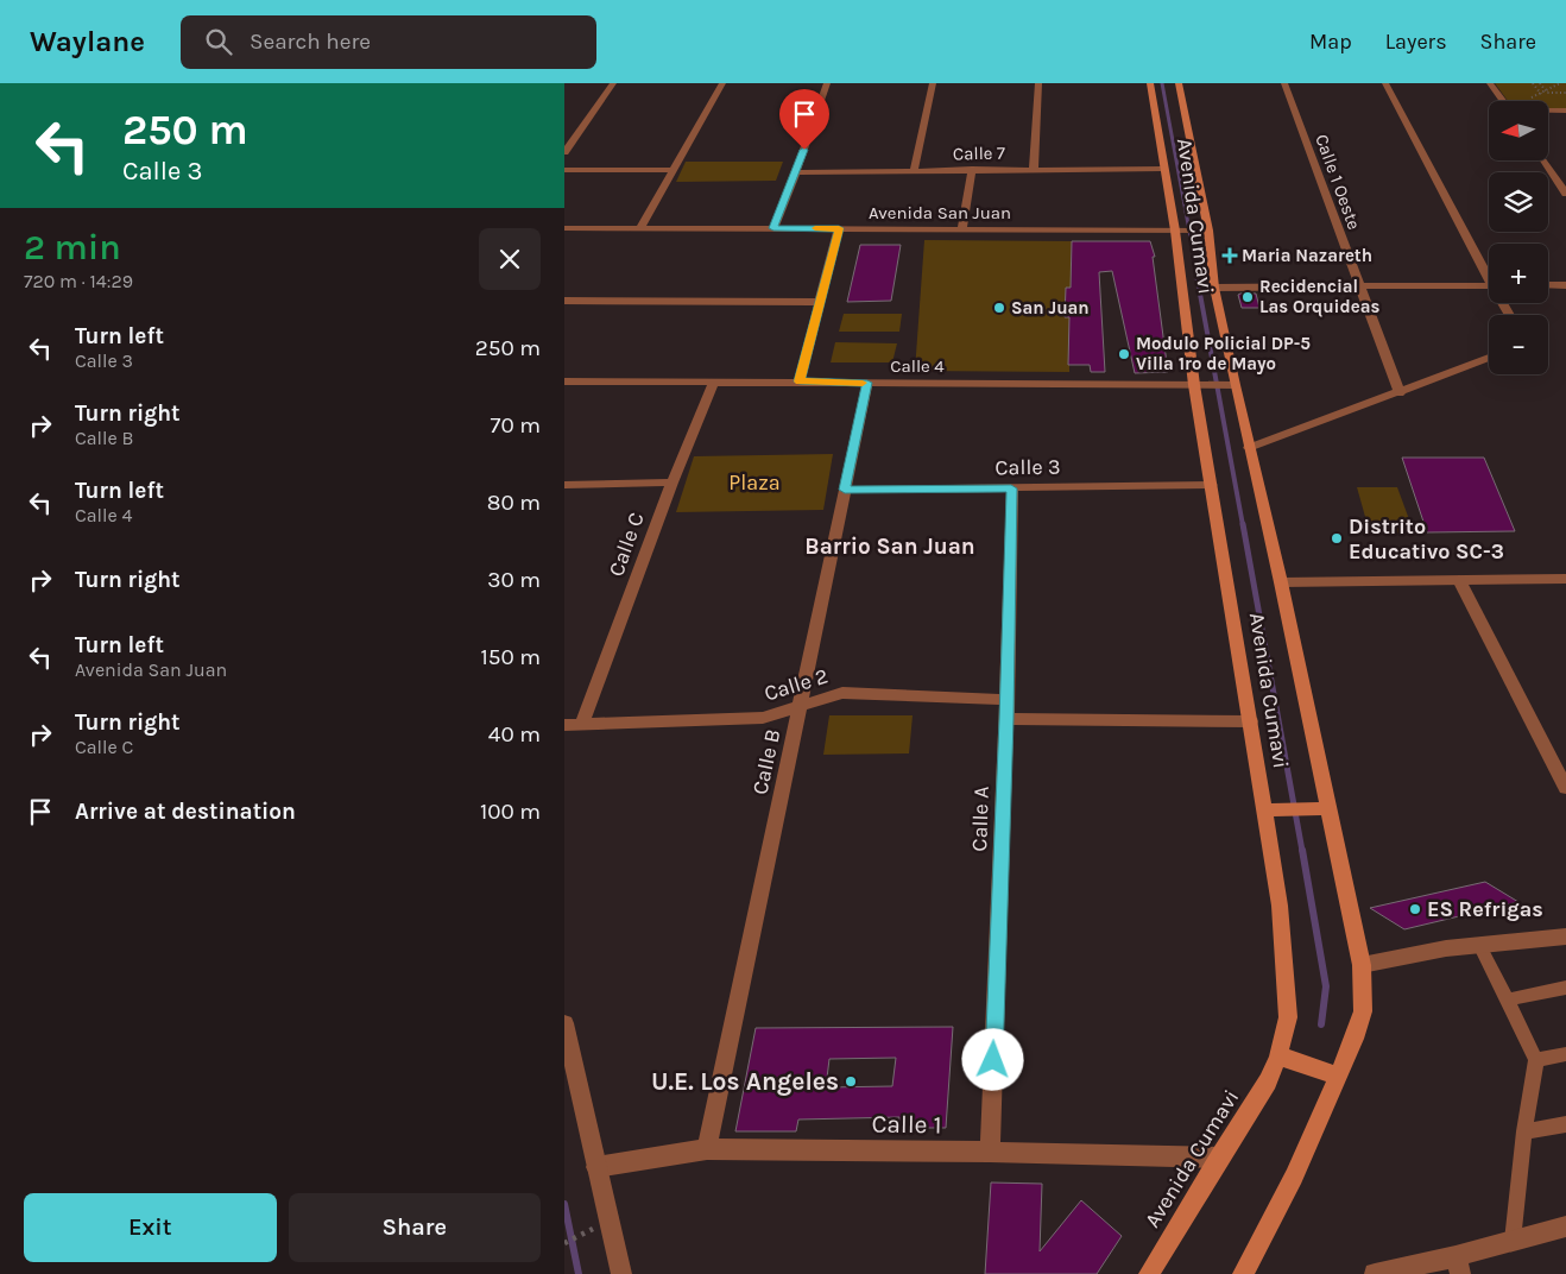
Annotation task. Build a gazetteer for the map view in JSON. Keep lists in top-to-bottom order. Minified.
{"streets":{"main road":["Avenida Cumavi"],"street":["Calle 7","Calle 1 Oeste","Avenida San Juan","Calle 4","Calle 3","Calle C","Calle 2","Calle B","Calle A","Calle 1"]},"crossings":[["Calle 7","Avenida Cumavi"],["Avenida San Juan","Avenida Cumavi"],["Avenida Cumavi","Calle 4"],["Avenida Cumavi","Calle 3"],["Avenida Cumavi","Calle 1"],["Calle 4","Calle C"],["Calle 4","Calle B"],["Calle 3","Calle B"],["Calle 3","Calle A"],["Calle C","Calle 2"],["Calle 2","Calle B"],["Calle 2","Calle A"],["Calle B","Calle 1"],["Calle A","Calle 1"]],"districts":["Barrio San Juan"],"parks":["Plaza"],"places":{"health":["Maria Nazareth"],"other":["Recidencial Las Orquideas","San Juan","Modulo Policial DP-5 Villa 1ro de Mayo","Distrito Educativo SC-3","ES Refrigas","U.E. Los Angeles"]},"north":"left","page":{"header":"Waylane","search":"Search here","nav":["Map","Layers","Share"],"turn":["250 m","Calle 3"],"map_buttons":["+","−"],"heading":["2 min","720 m · 14:29"],"list":[{"name":"Turn left","note":"Calle 3","value":"250 m"},{"name":"Turn right","note":"Calle B","value":"70 m"},{"name":"Turn left","note":"Calle 4","value":"80 m"},{"name":"Turn right","value":"30 m"},{"name":"Turn left","note":"Avenida San Juan","value":"150 m"},{"name":"Turn right","note":"Calle C","value":"40 m"},{"name":"Arrive at destination","value":"100 m"}],"buttons":["Exit","Share"]}}
